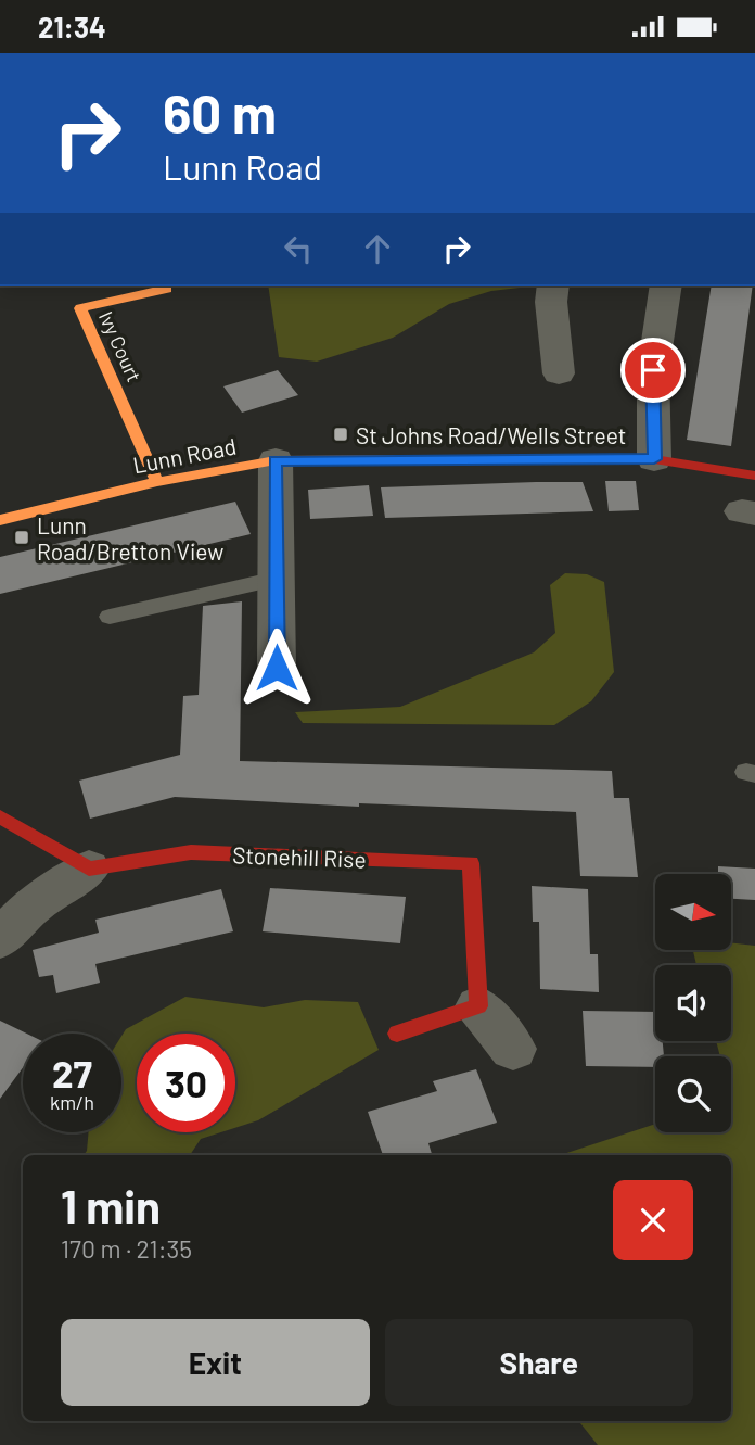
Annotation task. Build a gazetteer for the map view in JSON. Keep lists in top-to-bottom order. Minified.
{"streets":{"street":["Ivy Court","Lunn Road","Stonehill Rise"]},"crossings":[["Ivy Court","Lunn Road"]],"places":{"transit":["St Johns Road/Wells Street","Lunn Road/Bretton View"]},"north":"right","page":{"status":"21:34","turn":["60 m","Lunn Road"],"speed":"27 km/h","limit":"30","heading":["1 min","170 m · 21:35"],"buttons":["Exit","Share"]}}
